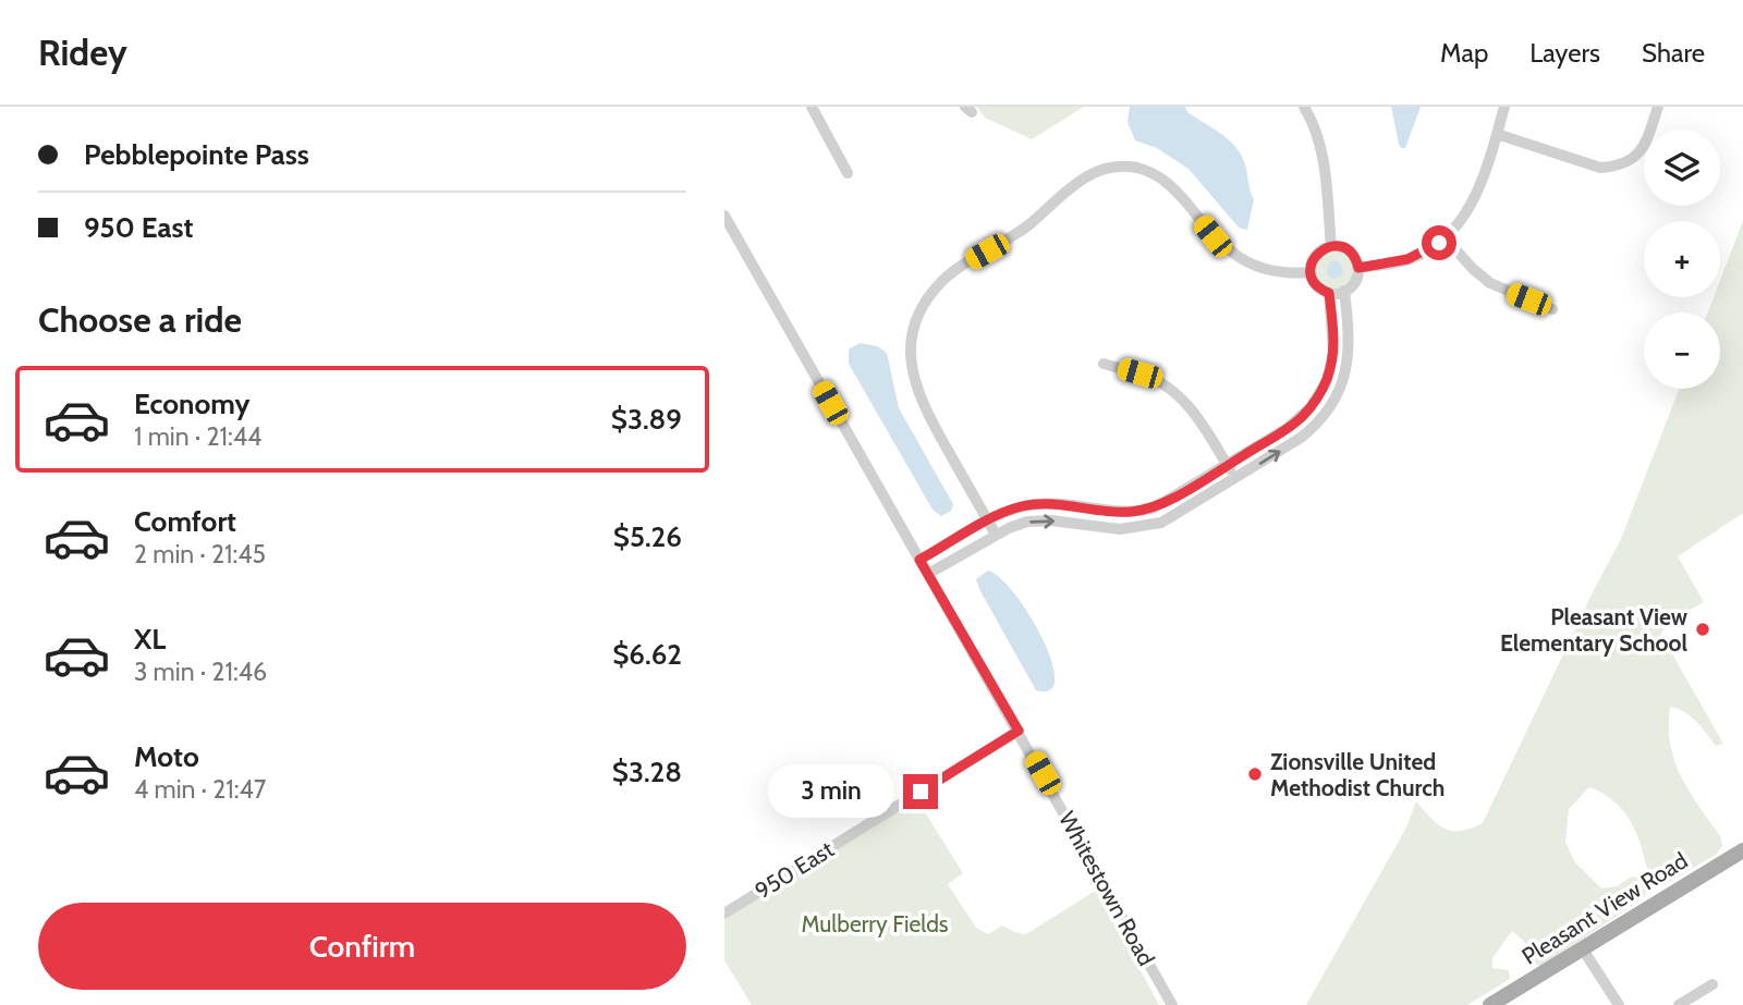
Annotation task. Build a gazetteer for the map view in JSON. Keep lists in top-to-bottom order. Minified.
{"streets":{"main road":["Pleasant View Road"],"street":["950 East","Whitestown Road"]},"crossings":[["950 East","Whitestown Road"]],"parks":["Mulberry Fields"],"places":["Pleasant View Elementary School","Zionsville United Methodist Church"],"page":{"header":"Ridey","nav":["Map","Layers","Share"],"banner":["Pebblepointe Pass","950 East"],"map_buttons":["+","−"],"heading":"Choose a ride","list":[{"name":"Economy","note":"1 min · 21:44","value":"$3.89"},{"name":"Comfort","note":"2 min · 21:45","value":"$5.26"},{"name":"XL","note":"3 min · 21:46","value":"$6.62"},{"name":"Moto","note":"4 min · 21:47","value":"$3.28"}],"bubble":"3 min","buttons":"Confirm"}}
